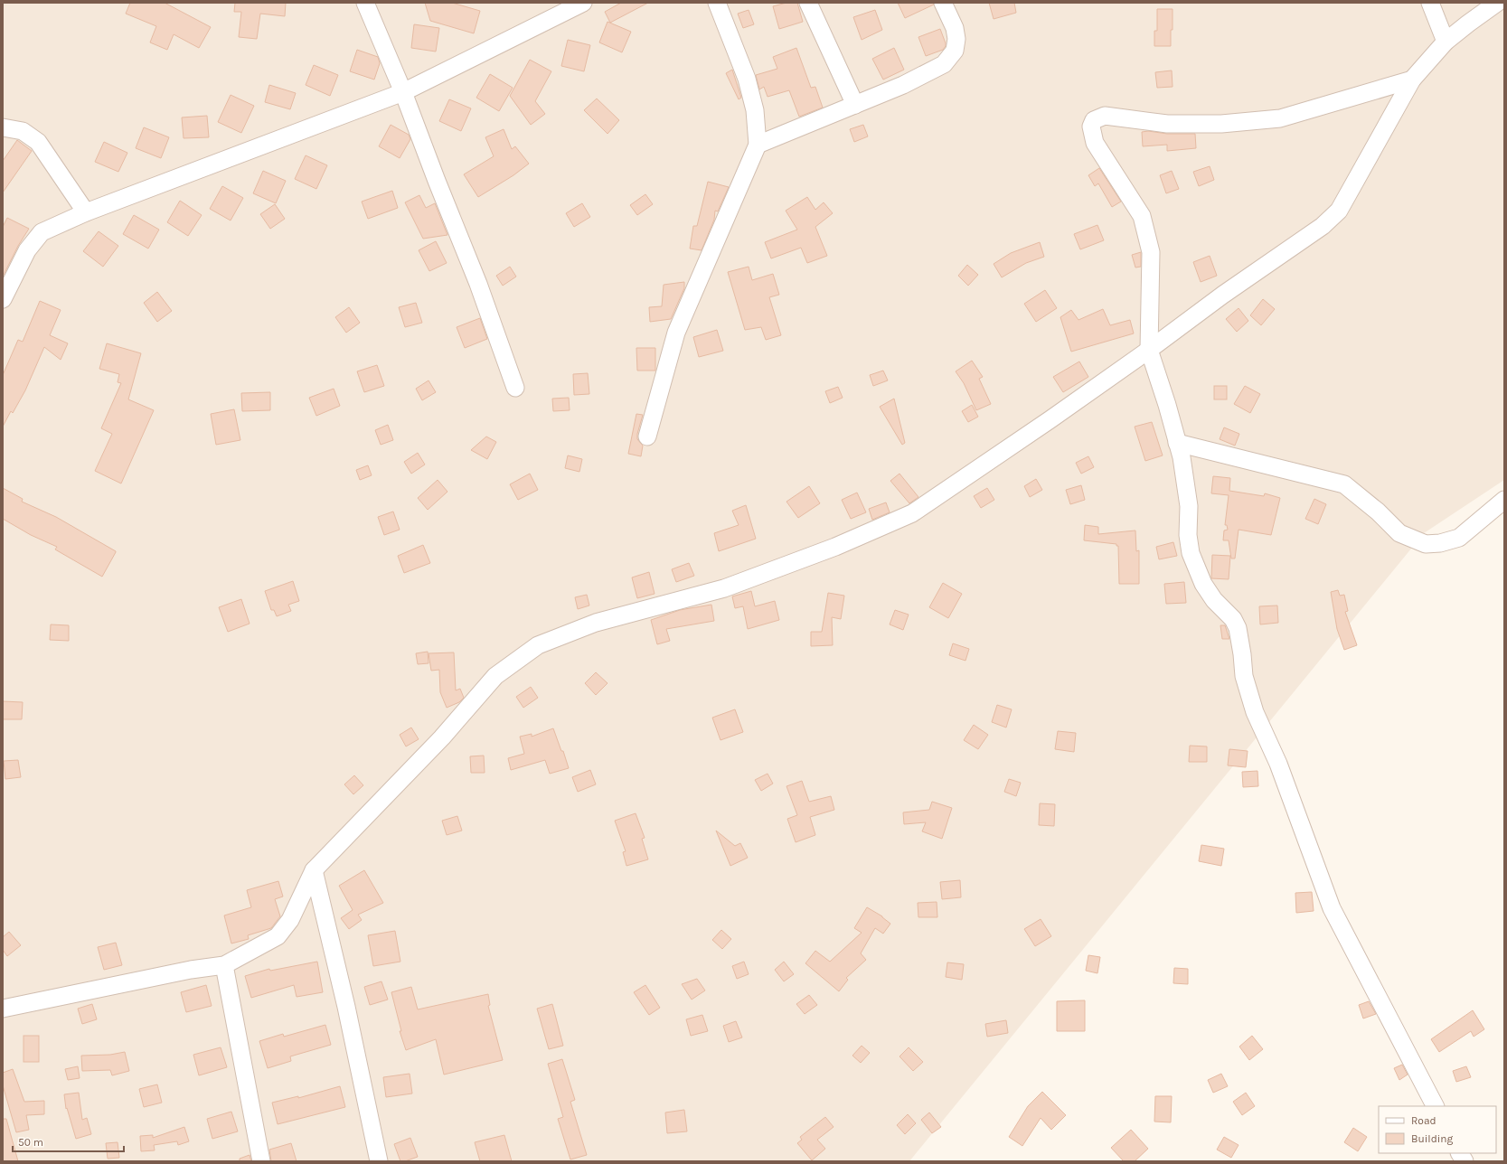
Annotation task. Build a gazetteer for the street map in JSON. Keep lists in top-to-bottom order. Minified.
{"legend":["Road","Building"],"scale_bar":"50 m"}
